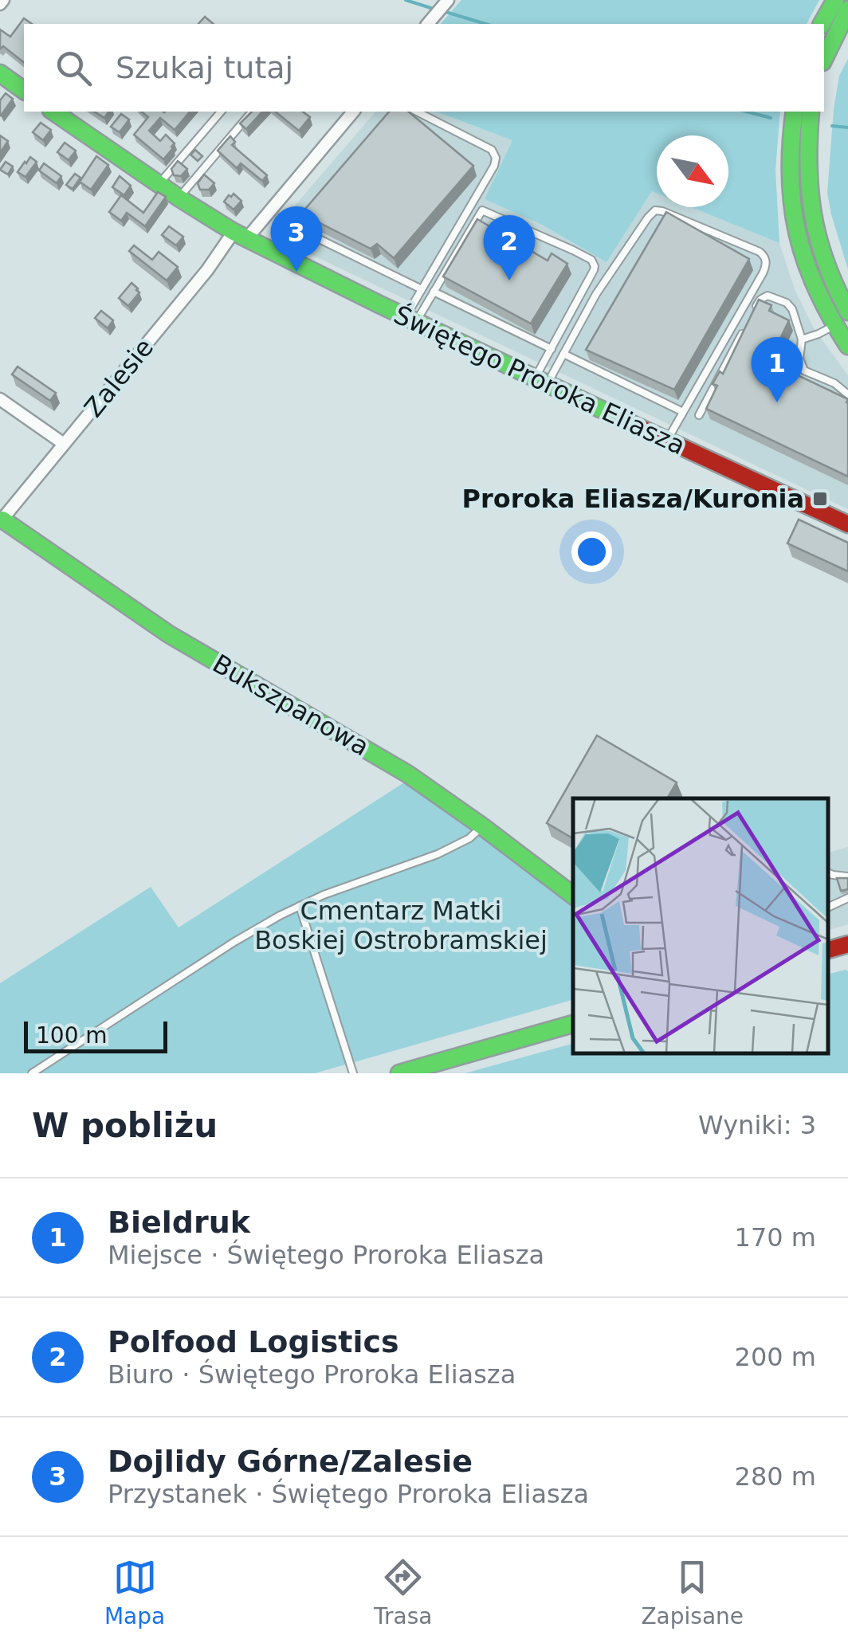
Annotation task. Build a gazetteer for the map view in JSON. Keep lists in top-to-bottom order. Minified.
{"streets":{"main road":["Świętego Proroka Eliasza","Bukszpanowa"],"street":["Zalesie"]},"crossings":[["Zalesie","Świętego Proroka Eliasza"],["Zalesie","Bukszpanowa"]],"parks":["Cmentarz Matki Boskiej Ostrobramskiej"],"places":{"transit":["Proroka Eliasza/Kuronia"]},"scale_bar":"100 m","north":"bottom right","page":{"search":"Szukaj tutaj","pins":["3","2","1"],"scale":"100 m","heading":["W pobliżu","Wyniki: 3"],"list":[{"mark":"1","name":"Bieldruk","note":"Miejsce · Świętego Proroka Eliasza","value":"170 m"},{"mark":"2","name":"Polfood Logistics","note":"Biuro · Świętego Proroka Eliasza","value":"200 m"},{"mark":"3","name":"Dojlidy Górne/Zalesie","note":"Przystanek · Świętego Proroka Eliasza","value":"280 m"}],"nav":["Mapa","Trasa","Zapisane"]}}
